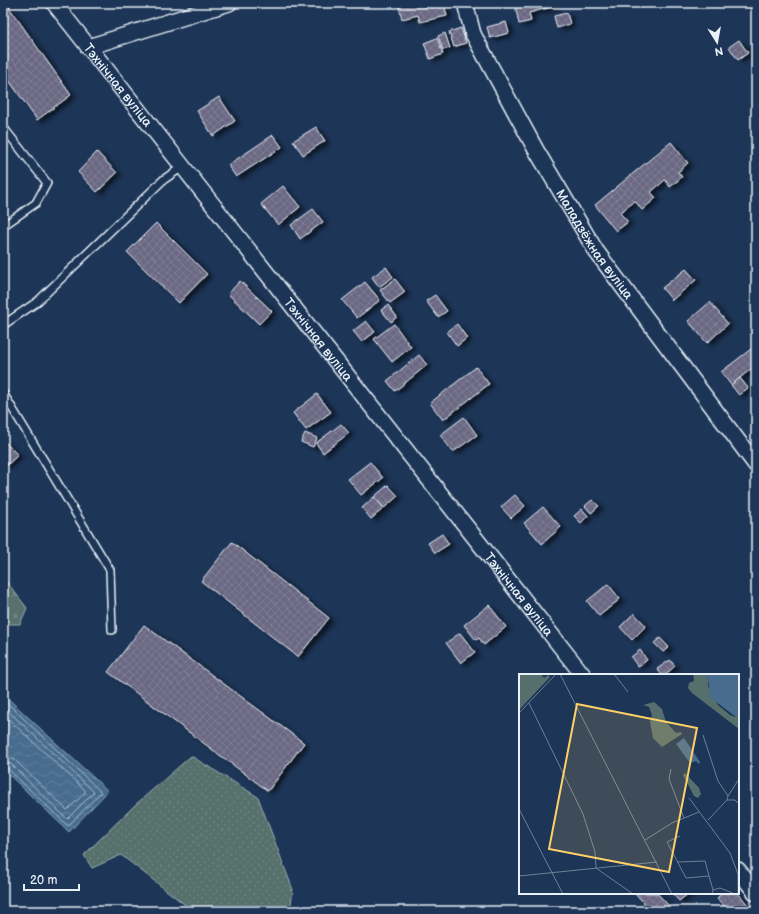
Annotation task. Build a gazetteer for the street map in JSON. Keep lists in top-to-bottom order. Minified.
{"streets":{"street":["Тэхнічная вуліца","Маладзёжная вуліца"]},"scale_bar":"20 m","north":"bottom"}
